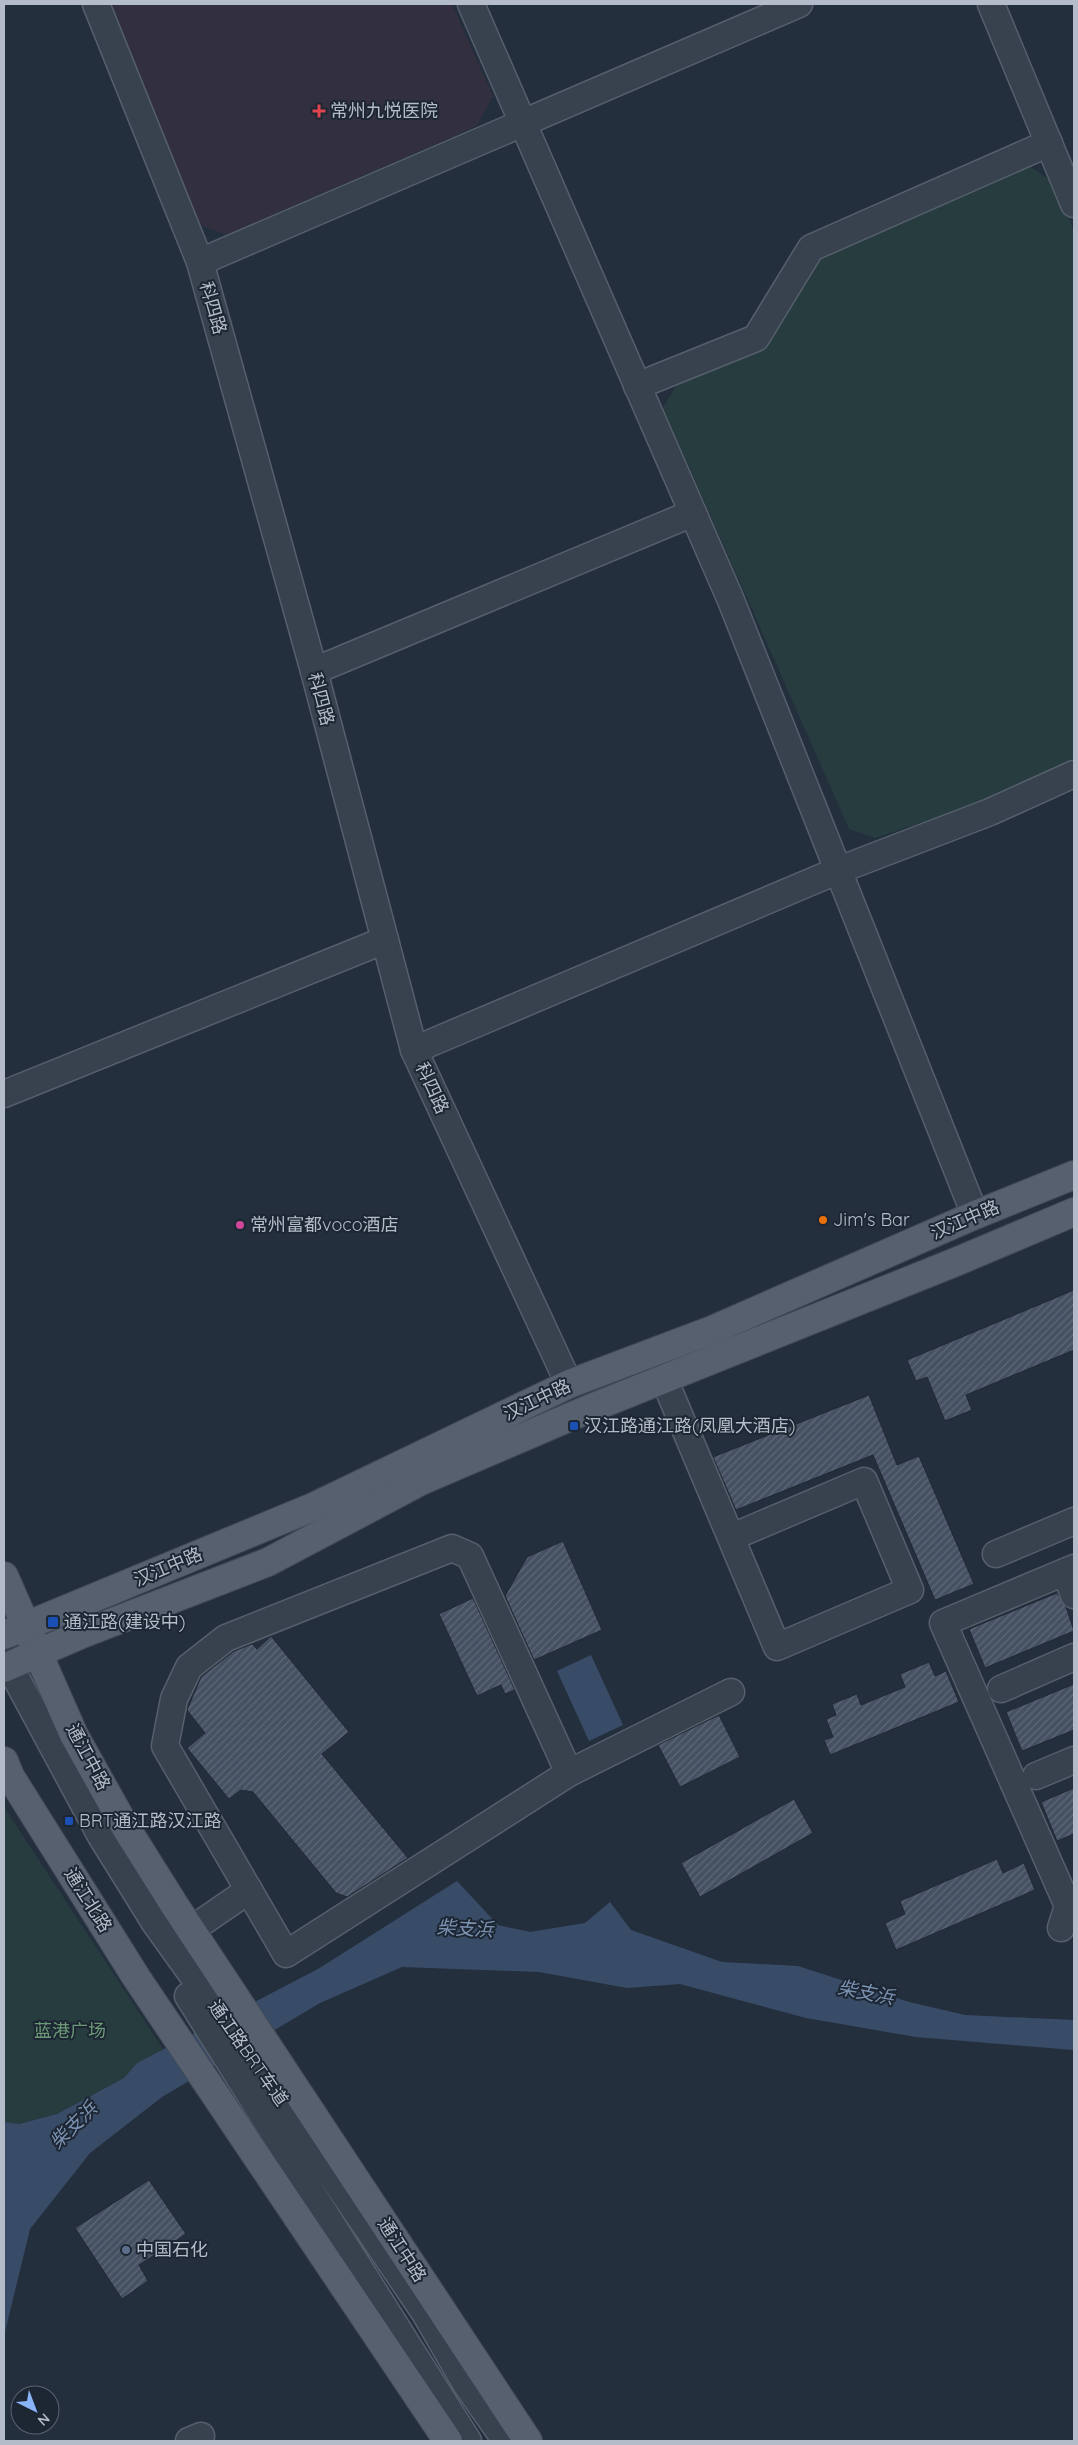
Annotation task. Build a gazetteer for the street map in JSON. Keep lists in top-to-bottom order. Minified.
{"streets":{"main road":["汉江中路","通江中路","通江北路"],"street":["科四路","通江路BRT车道"]},"crossings":[["科四路","汉江中路"],["汉江中路","通江中路"],["汉江中路","通江路BRT车道"],["通江中路","通江路BRT车道"],["通江北路","通江路BRT车道"]],"water":["柴支浜"],"parks":["蓝港广场"],"places":{"health":["常州九悦医院"],"other":["Jim's Bar","常州富都voco酒店","中国石化"],"transit":["汉江路通江路(凤凰大酒店)","通江路(建设中)","BRT通江路汉江路"]},"north":"bottom right"}
